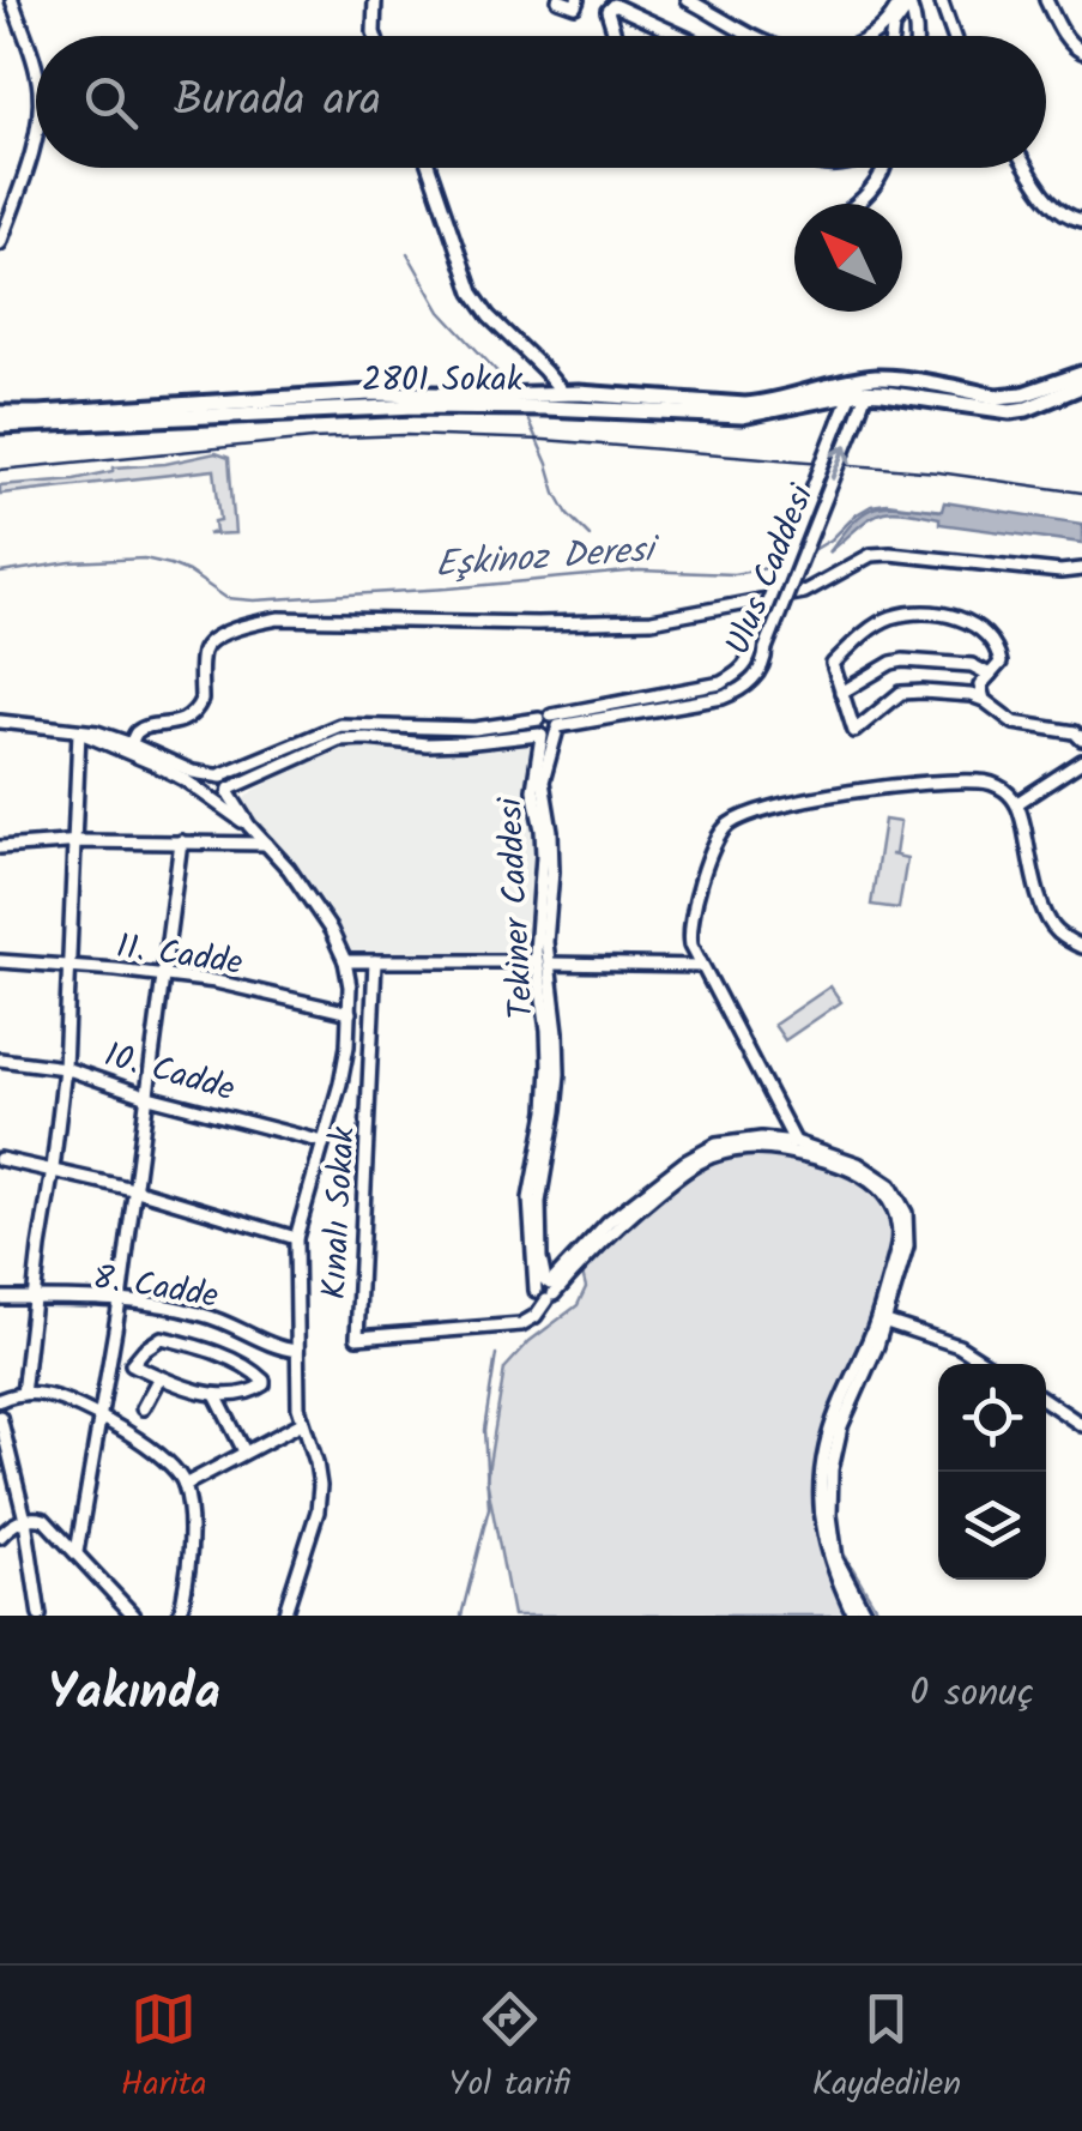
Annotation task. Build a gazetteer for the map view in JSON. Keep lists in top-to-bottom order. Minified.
{"streets":{"main road":["2801 Sokak"],"street":["Ulus Caddesi","Tekiner Caddesi","11. Cadde","10. Cadde","Kınalı Sokak","8. Cadde"]},"crossings":[["Ulus Caddesi","Tekiner Caddesi"],["Tekiner Caddesi","Kınalı Sokak"]],"water":["Eşkinoz Deresi"],"north":"top left","page":{"search":"Burada ara","heading":["Yakında","0 sonuç"],"nav":["Harita","Yol tarifi","Kaydedilen"]}}
